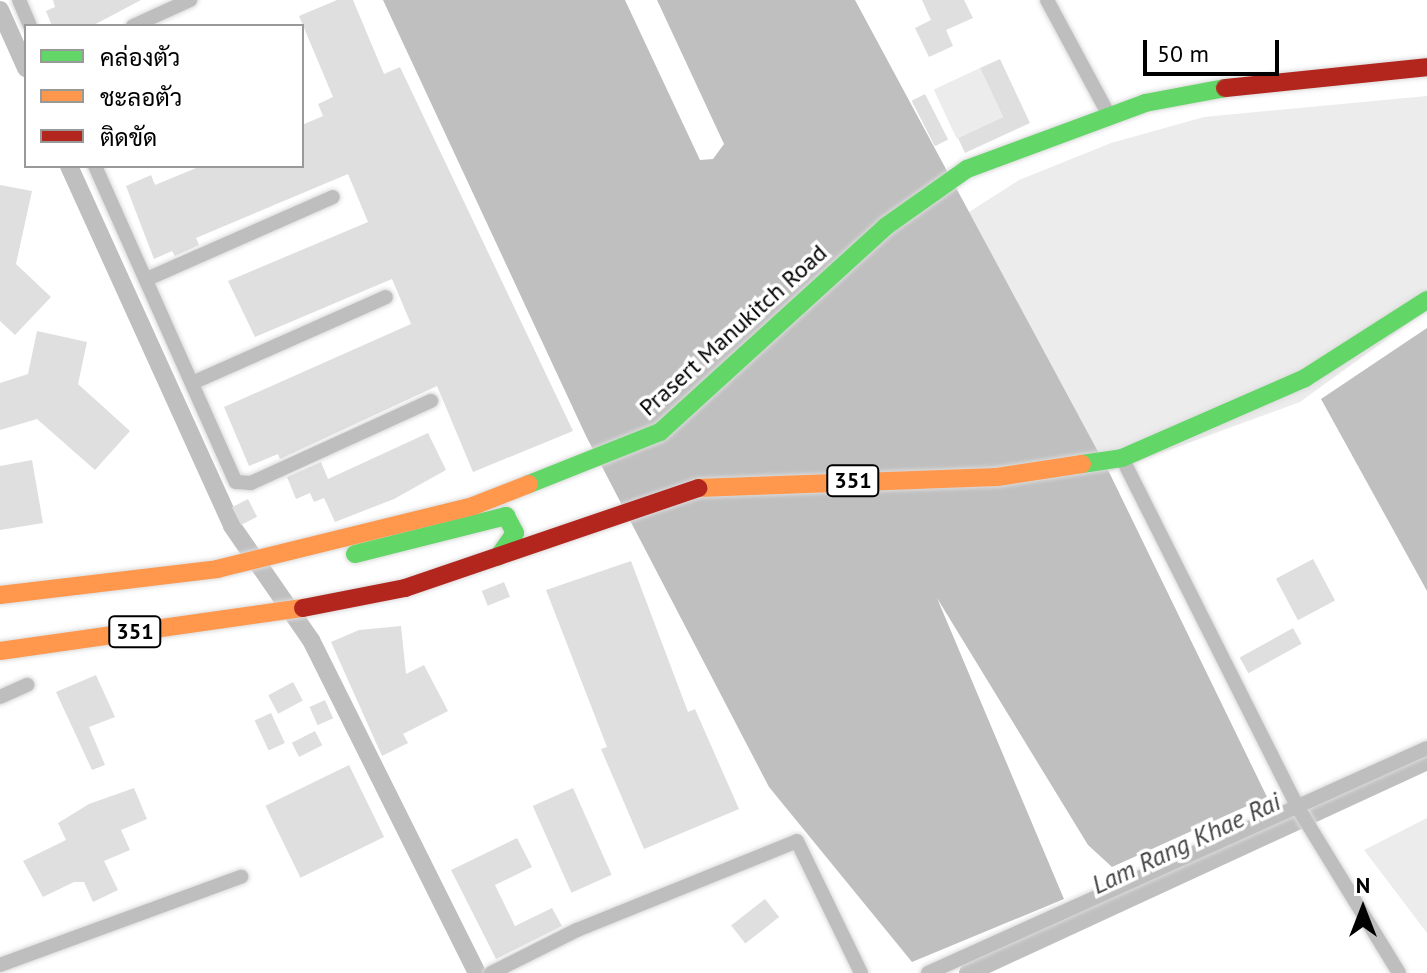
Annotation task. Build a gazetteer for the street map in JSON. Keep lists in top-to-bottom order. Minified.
{"streets":{"main road":["Prasert Manukitch Road","351"]},"water":["Lam Rang Khae Rai"],"legend":["คล่องตัว","ชะลอตัว","ติดขัด"],"scale_bar":"50 m","north":"top"}
